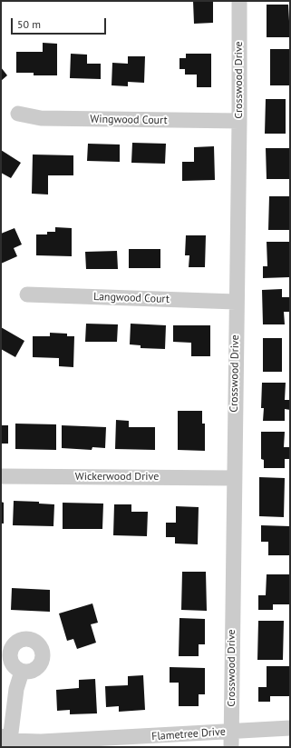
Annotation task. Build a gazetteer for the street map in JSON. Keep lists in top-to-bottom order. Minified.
{"streets":{"street":["Crosswood Drive","Wingwood Court","Langwood Court","Wickerwood Drive","Flametree Drive"]},"crossings":[["Crosswood Drive","Wingwood Court"],["Crosswood Drive","Langwood Court"],["Crosswood Drive","Wickerwood Drive"],["Crosswood Drive","Flametree Drive"]],"scale_bar":"50 m"}
